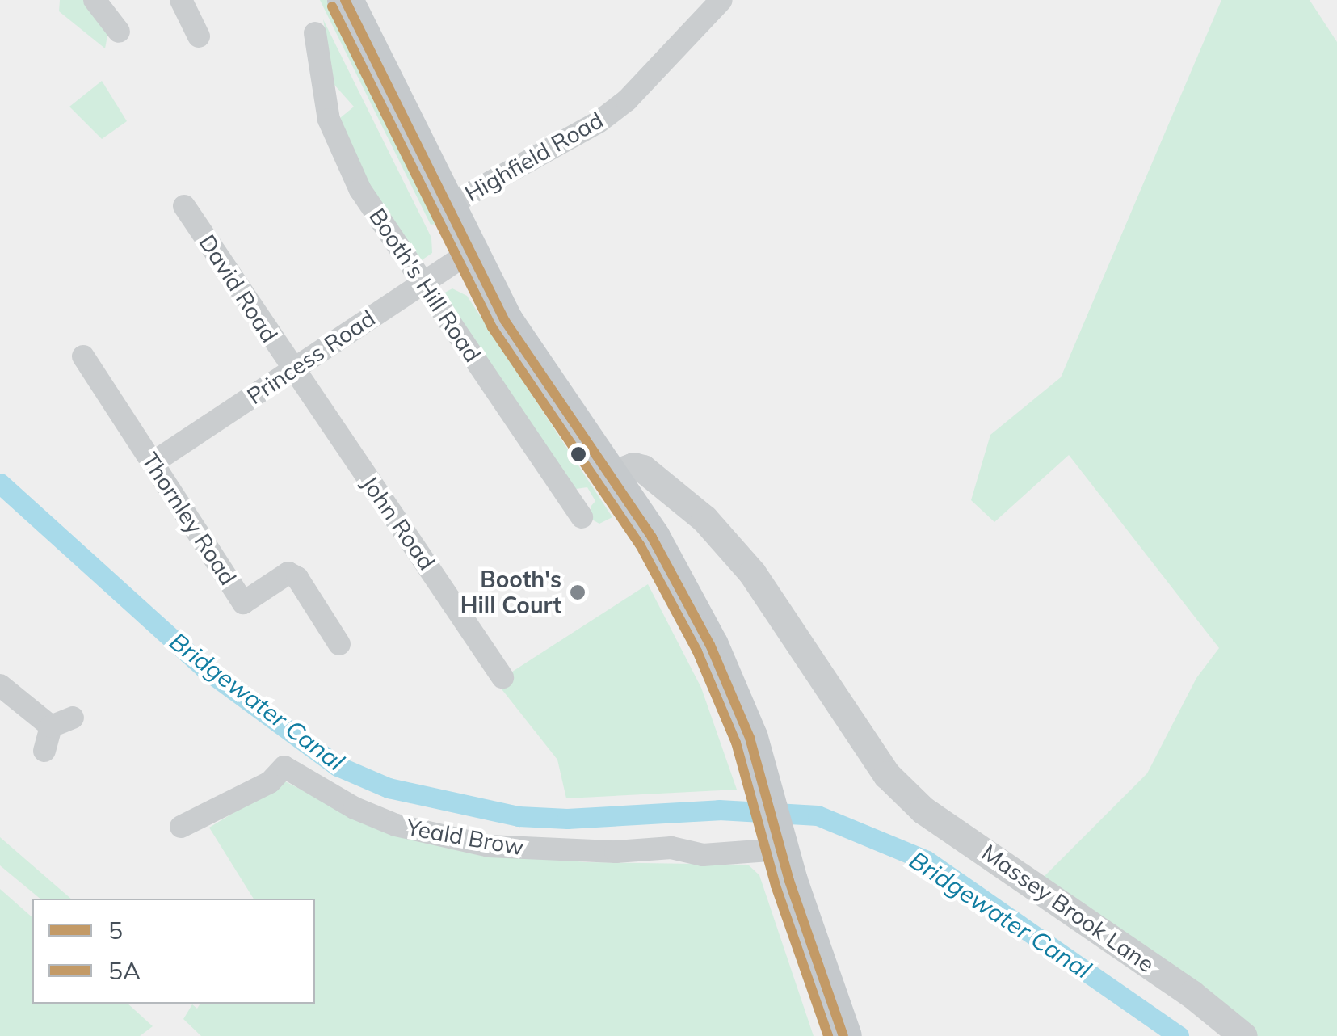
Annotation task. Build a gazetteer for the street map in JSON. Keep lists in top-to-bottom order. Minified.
{"streets":{"street":["Highfield Road","Booth's Hill Road","David Road","Princess Road","Thornley Road","John Road","Yeald Brow","Massey Brook Lane"]},"crossings":[["Booth's Hill Road","Princess Road"],["David Road","Princess Road"],["David Road","John Road"],["Princess Road","Thornley Road"],["Princess Road","John Road"]],"water":["Bridgewater Canal"],"places":["Booth's Hill Court"],"lines":["transit line 5","transit line 5A"],"legend":["5","5A"]}
